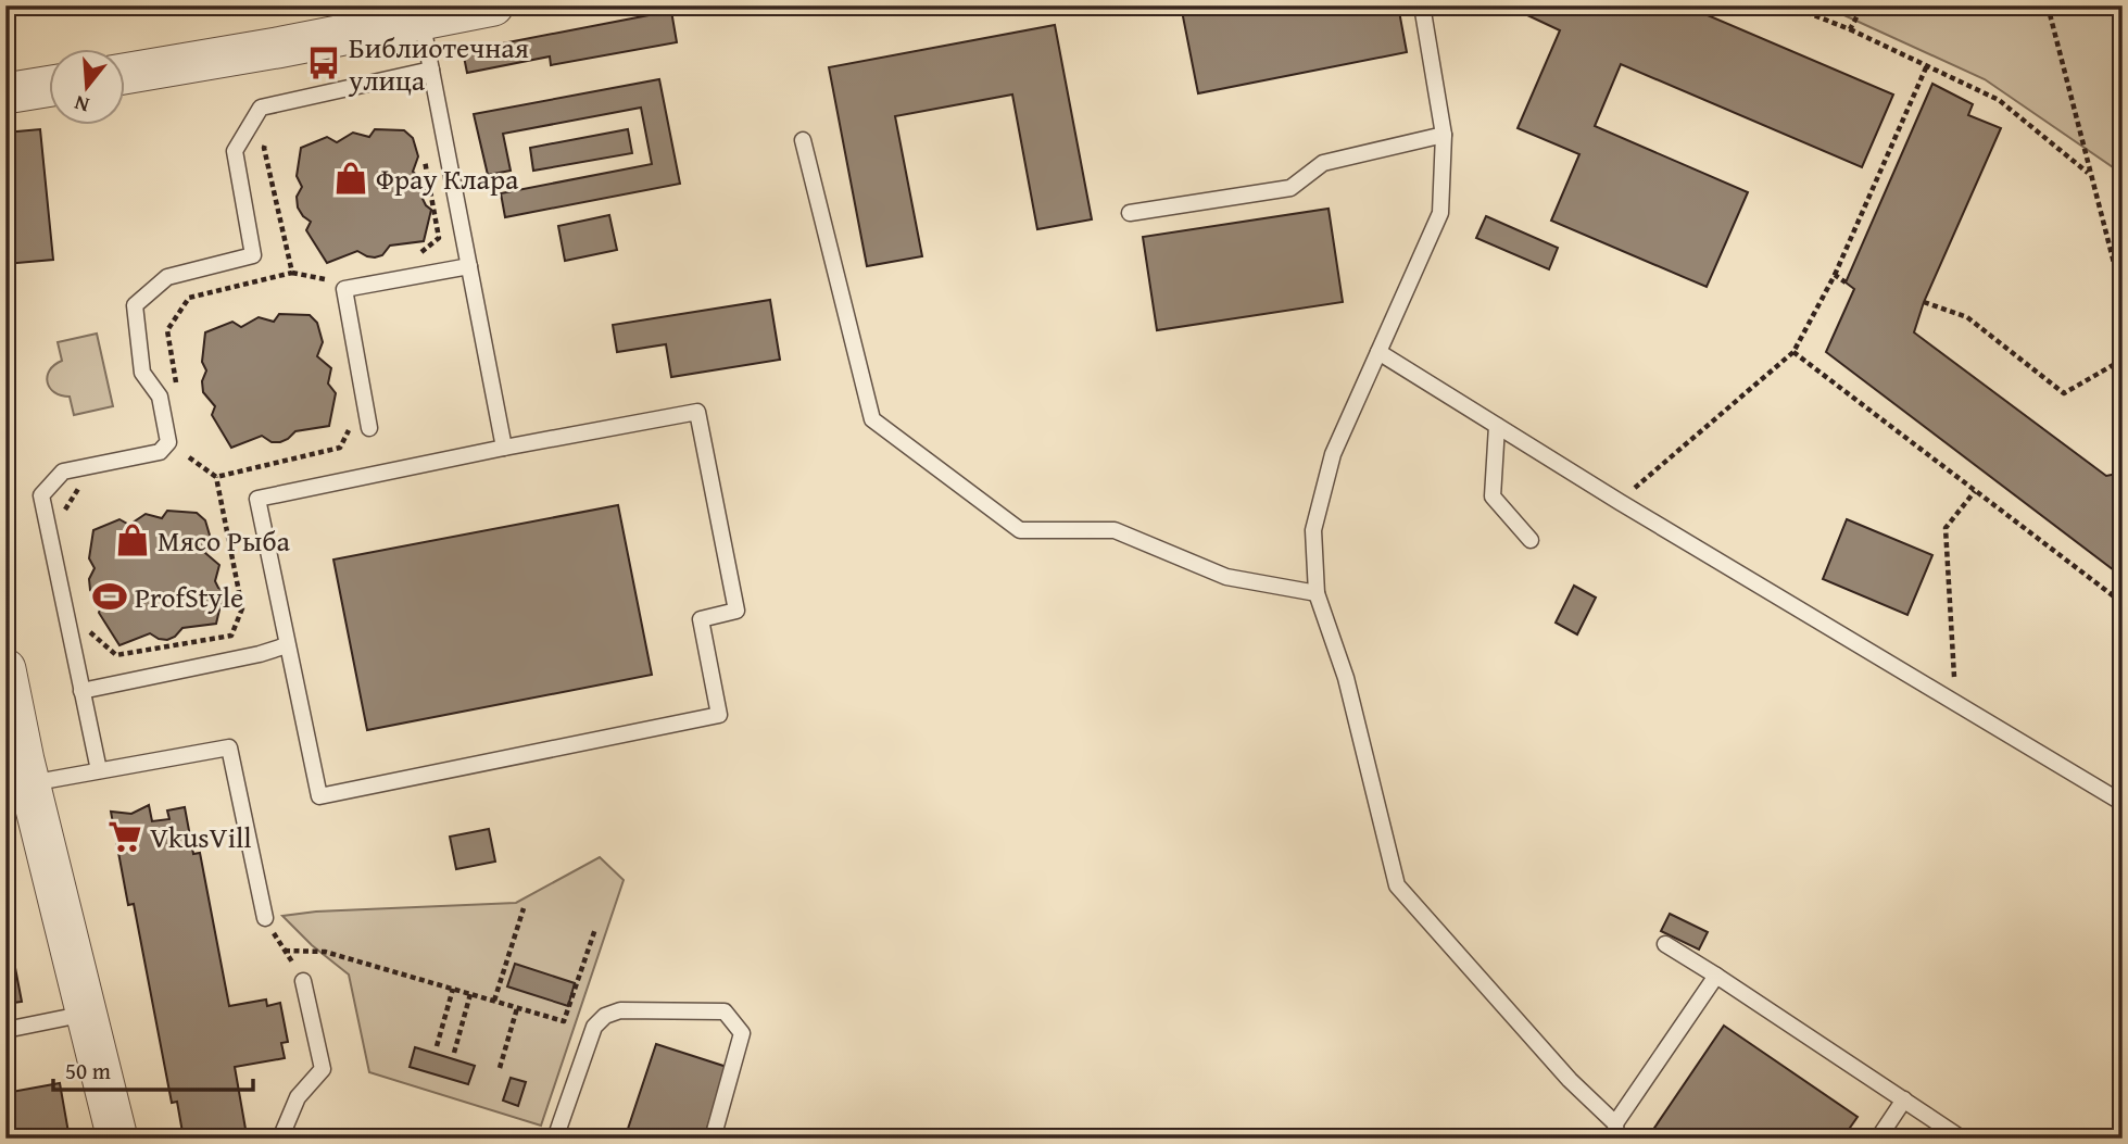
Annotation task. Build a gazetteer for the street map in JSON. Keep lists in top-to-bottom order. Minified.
{"places":{"bus stop":["Библиотечная улица"],"shop":["Фрау Клара","Мясо Рыба"],"sports":["ProfStyle"],"supermarket":["VkusVill"]},"scale_bar":"50 m","north":"bottom"}
